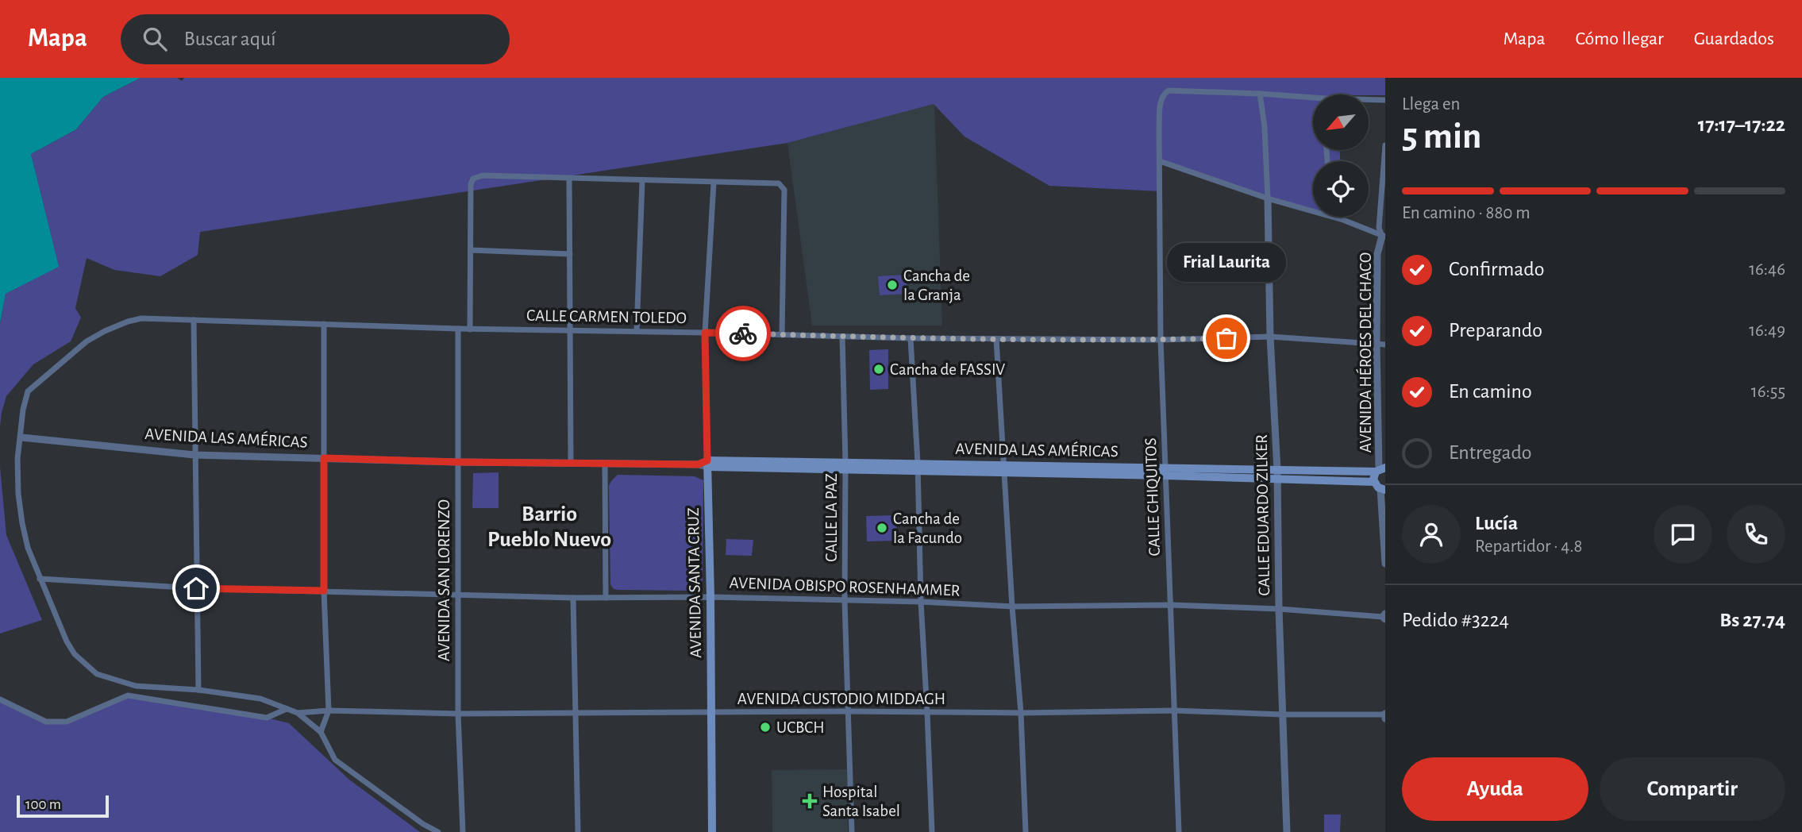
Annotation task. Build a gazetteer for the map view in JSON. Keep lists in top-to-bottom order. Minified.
{"streets":{"main road":["AVENIDA LAS AMÉRICAS","AVENIDA SANTA CRUZ"],"street":["CALLE CARMEN TOLEDO","AVENIDA HÉROES DEL CHACO","CALLE CHIQUITOS","CALLE EDUARDO ZILKER","CALLE LA PAZ","AVENIDA SAN LORENZO","AVENIDA OBISPO ROSENHAMMER","AVENIDA CUSTODIO MIDDAGH"]},"crossings":[["CALLE CARMEN TOLEDO","AVENIDA HÉROES DEL CHACO"],["CALLE CARMEN TOLEDO","AVENIDA LAS AMÉRICAS"],["CALLE CARMEN TOLEDO","CALLE CHIQUITOS"],["CALLE CARMEN TOLEDO","CALLE EDUARDO ZILKER"],["CALLE CARMEN TOLEDO","CALLE LA PAZ"],["CALLE CARMEN TOLEDO","AVENIDA SAN LORENZO"],["CALLE CARMEN TOLEDO","AVENIDA SANTA CRUZ"],["CALLE CARMEN TOLEDO","AVENIDA OBISPO ROSENHAMMER"],["CALLE CARMEN TOLEDO","AVENIDA CUSTODIO MIDDAGH"],["AVENIDA HÉROES DEL CHACO","AVENIDA LAS AMÉRICAS"],["AVENIDA LAS AMÉRICAS","CALLE CHIQUITOS"],["AVENIDA LAS AMÉRICAS","CALLE EDUARDO ZILKER"],["AVENIDA LAS AMÉRICAS","CALLE LA PAZ"],["AVENIDA LAS AMÉRICAS","AVENIDA SAN LORENZO"],["AVENIDA LAS AMÉRICAS","AVENIDA SANTA CRUZ"],["CALLE CHIQUITOS","AVENIDA OBISPO ROSENHAMMER"],["CALLE CHIQUITOS","AVENIDA CUSTODIO MIDDAGH"],["CALLE EDUARDO ZILKER","AVENIDA OBISPO ROSENHAMMER"],["CALLE EDUARDO ZILKER","AVENIDA CUSTODIO MIDDAGH"],["CALLE LA PAZ","AVENIDA OBISPO ROSENHAMMER"],["CALLE LA PAZ","AVENIDA CUSTODIO MIDDAGH"],["AVENIDA SAN LORENZO","AVENIDA OBISPO ROSENHAMMER"],["AVENIDA SAN LORENZO","AVENIDA CUSTODIO MIDDAGH"],["AVENIDA SANTA CRUZ","AVENIDA OBISPO ROSENHAMMER"],["AVENIDA SANTA CRUZ","AVENIDA CUSTODIO MIDDAGH"]],"districts":["Barrio Pueblo Nuevo"],"places":{"other":["Cancha de la Granja","Frial Laurita","Cancha de FASSIV","Cancha de la Facundo","UCBCH"],"health":["Hospital Santa Isabel"]},"scale_bar":"100 m","north":"bottom left","page":{"header":"Mapa","search":"Buscar aquí","nav":["Mapa","Cómo llegar","Guardados"],"heading":["5 min","Llega en","17:17–17:22"],"panel":["Lucía","Repartidor · 4.8","Pedido #3224","Bs 27.74"],"bar":"En camino · 880 m","list":[["Confirmado","16:46"],["Preparando","16:49"],["En camino","16:55"],"Entregado"],"bubble":"Frial Laurita","buttons":["Ayuda","Compartir"],"scale":"100 m"}}
